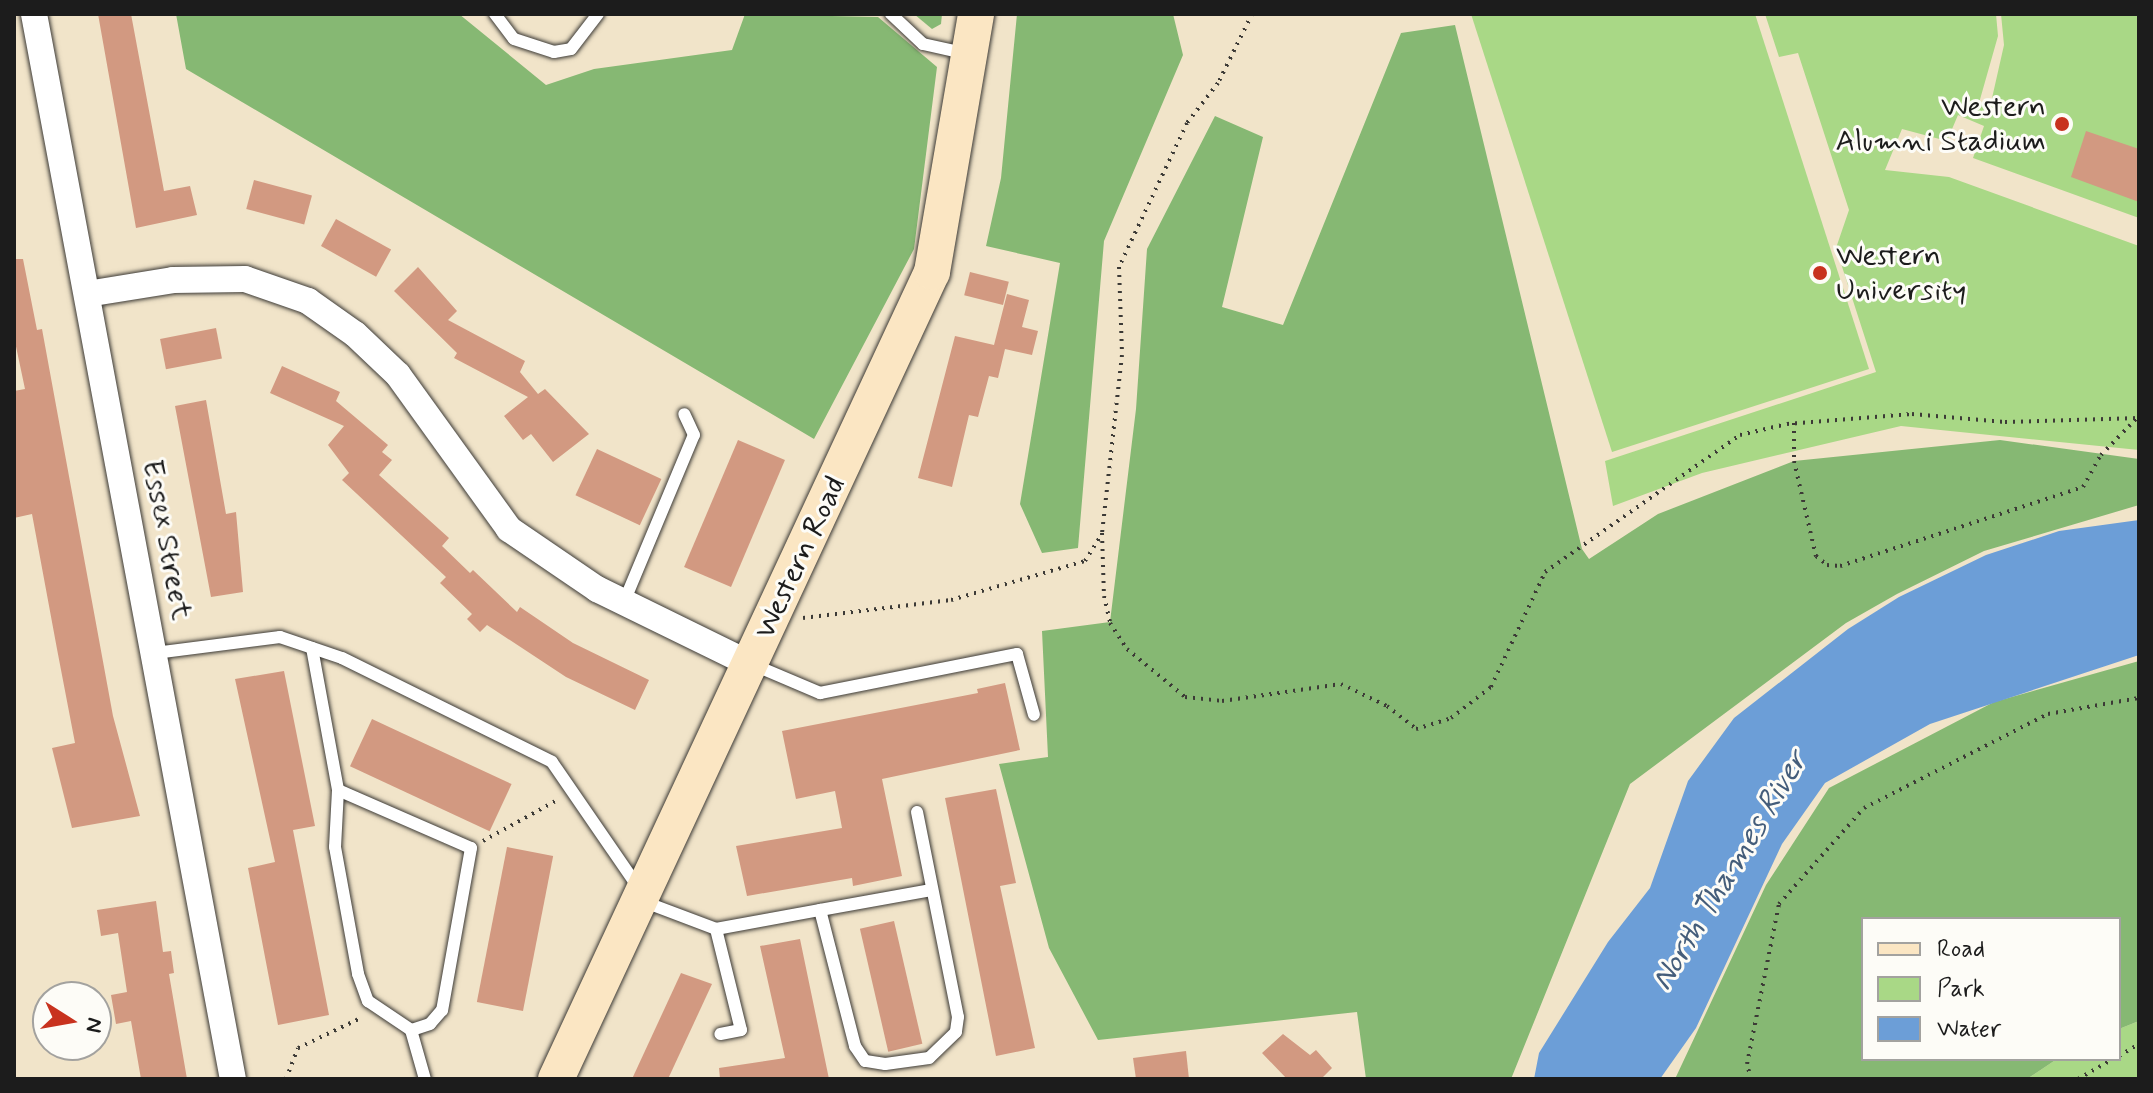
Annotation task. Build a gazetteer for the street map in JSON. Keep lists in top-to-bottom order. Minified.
{"streets":{"main road":["Western Road"],"street":["Essex Street"]},"water":["North Thames River"],"places":["Western Alumni Stadium","Western University"],"legend":["Road","Park","Water"],"north":"right"}
